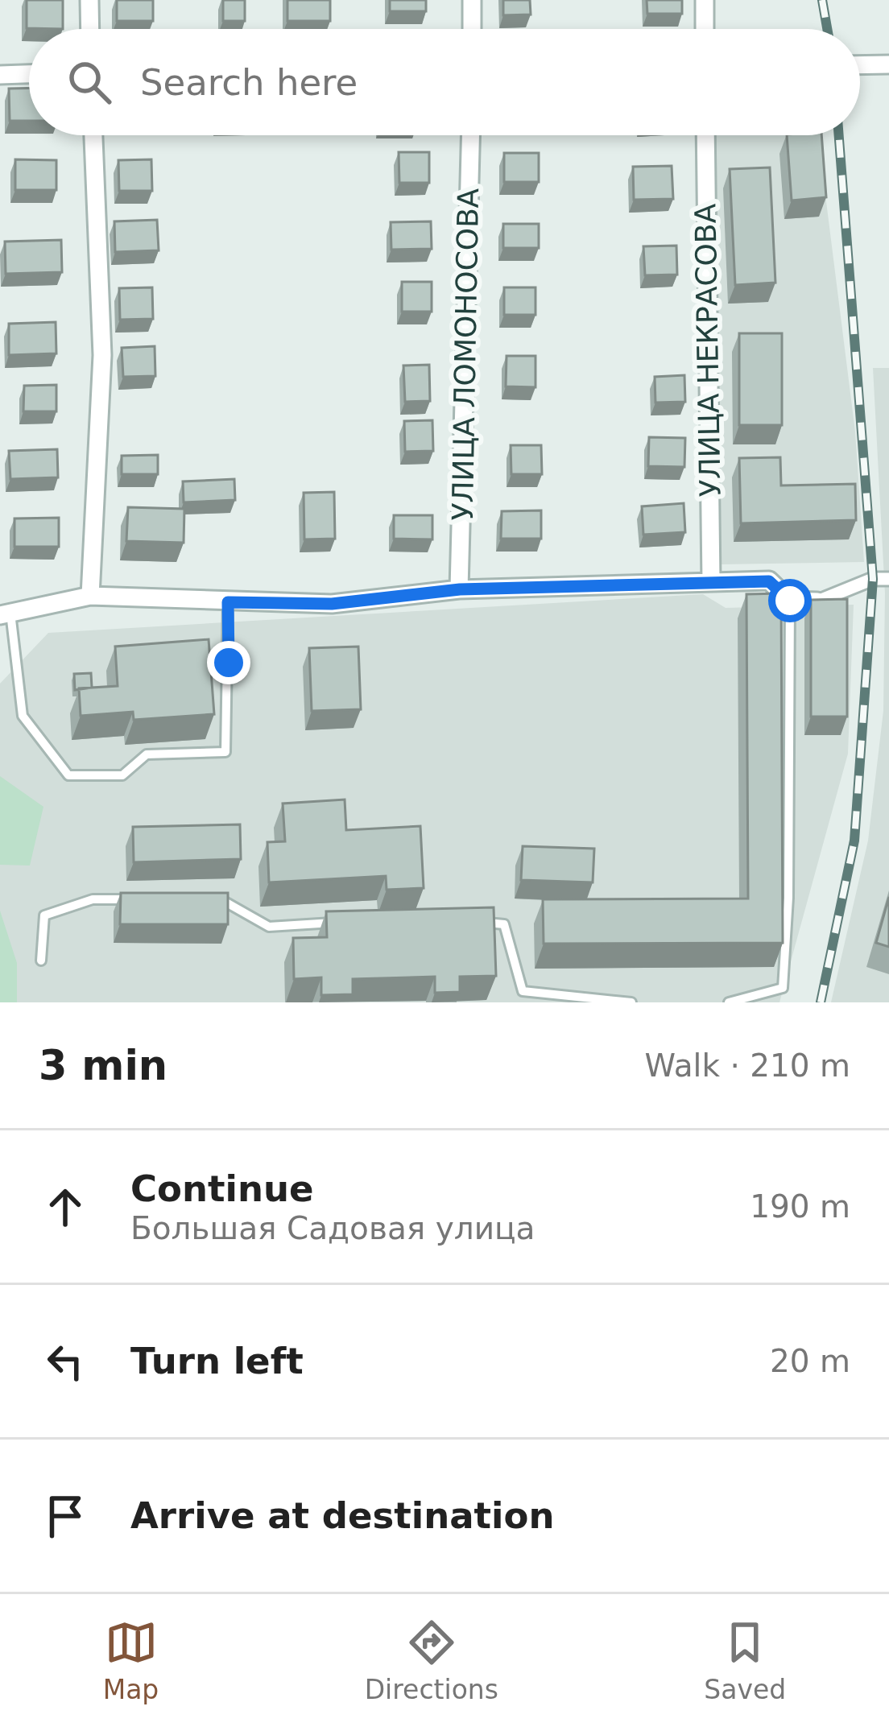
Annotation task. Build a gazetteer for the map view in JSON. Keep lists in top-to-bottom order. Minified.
{"streets":{"street":["УЛИЦА НЕКРАСОВА","УЛИЦА ЛОМОНОСОВА"]},"page":{"search":"Search here","heading":["3 min","Walk · 210 m"],"list":[["Continue","Большая Садовая улица","190 m"],["Turn left","20 m"],"Arrive at destination"],"nav":["Map","Directions","Saved"]}}
